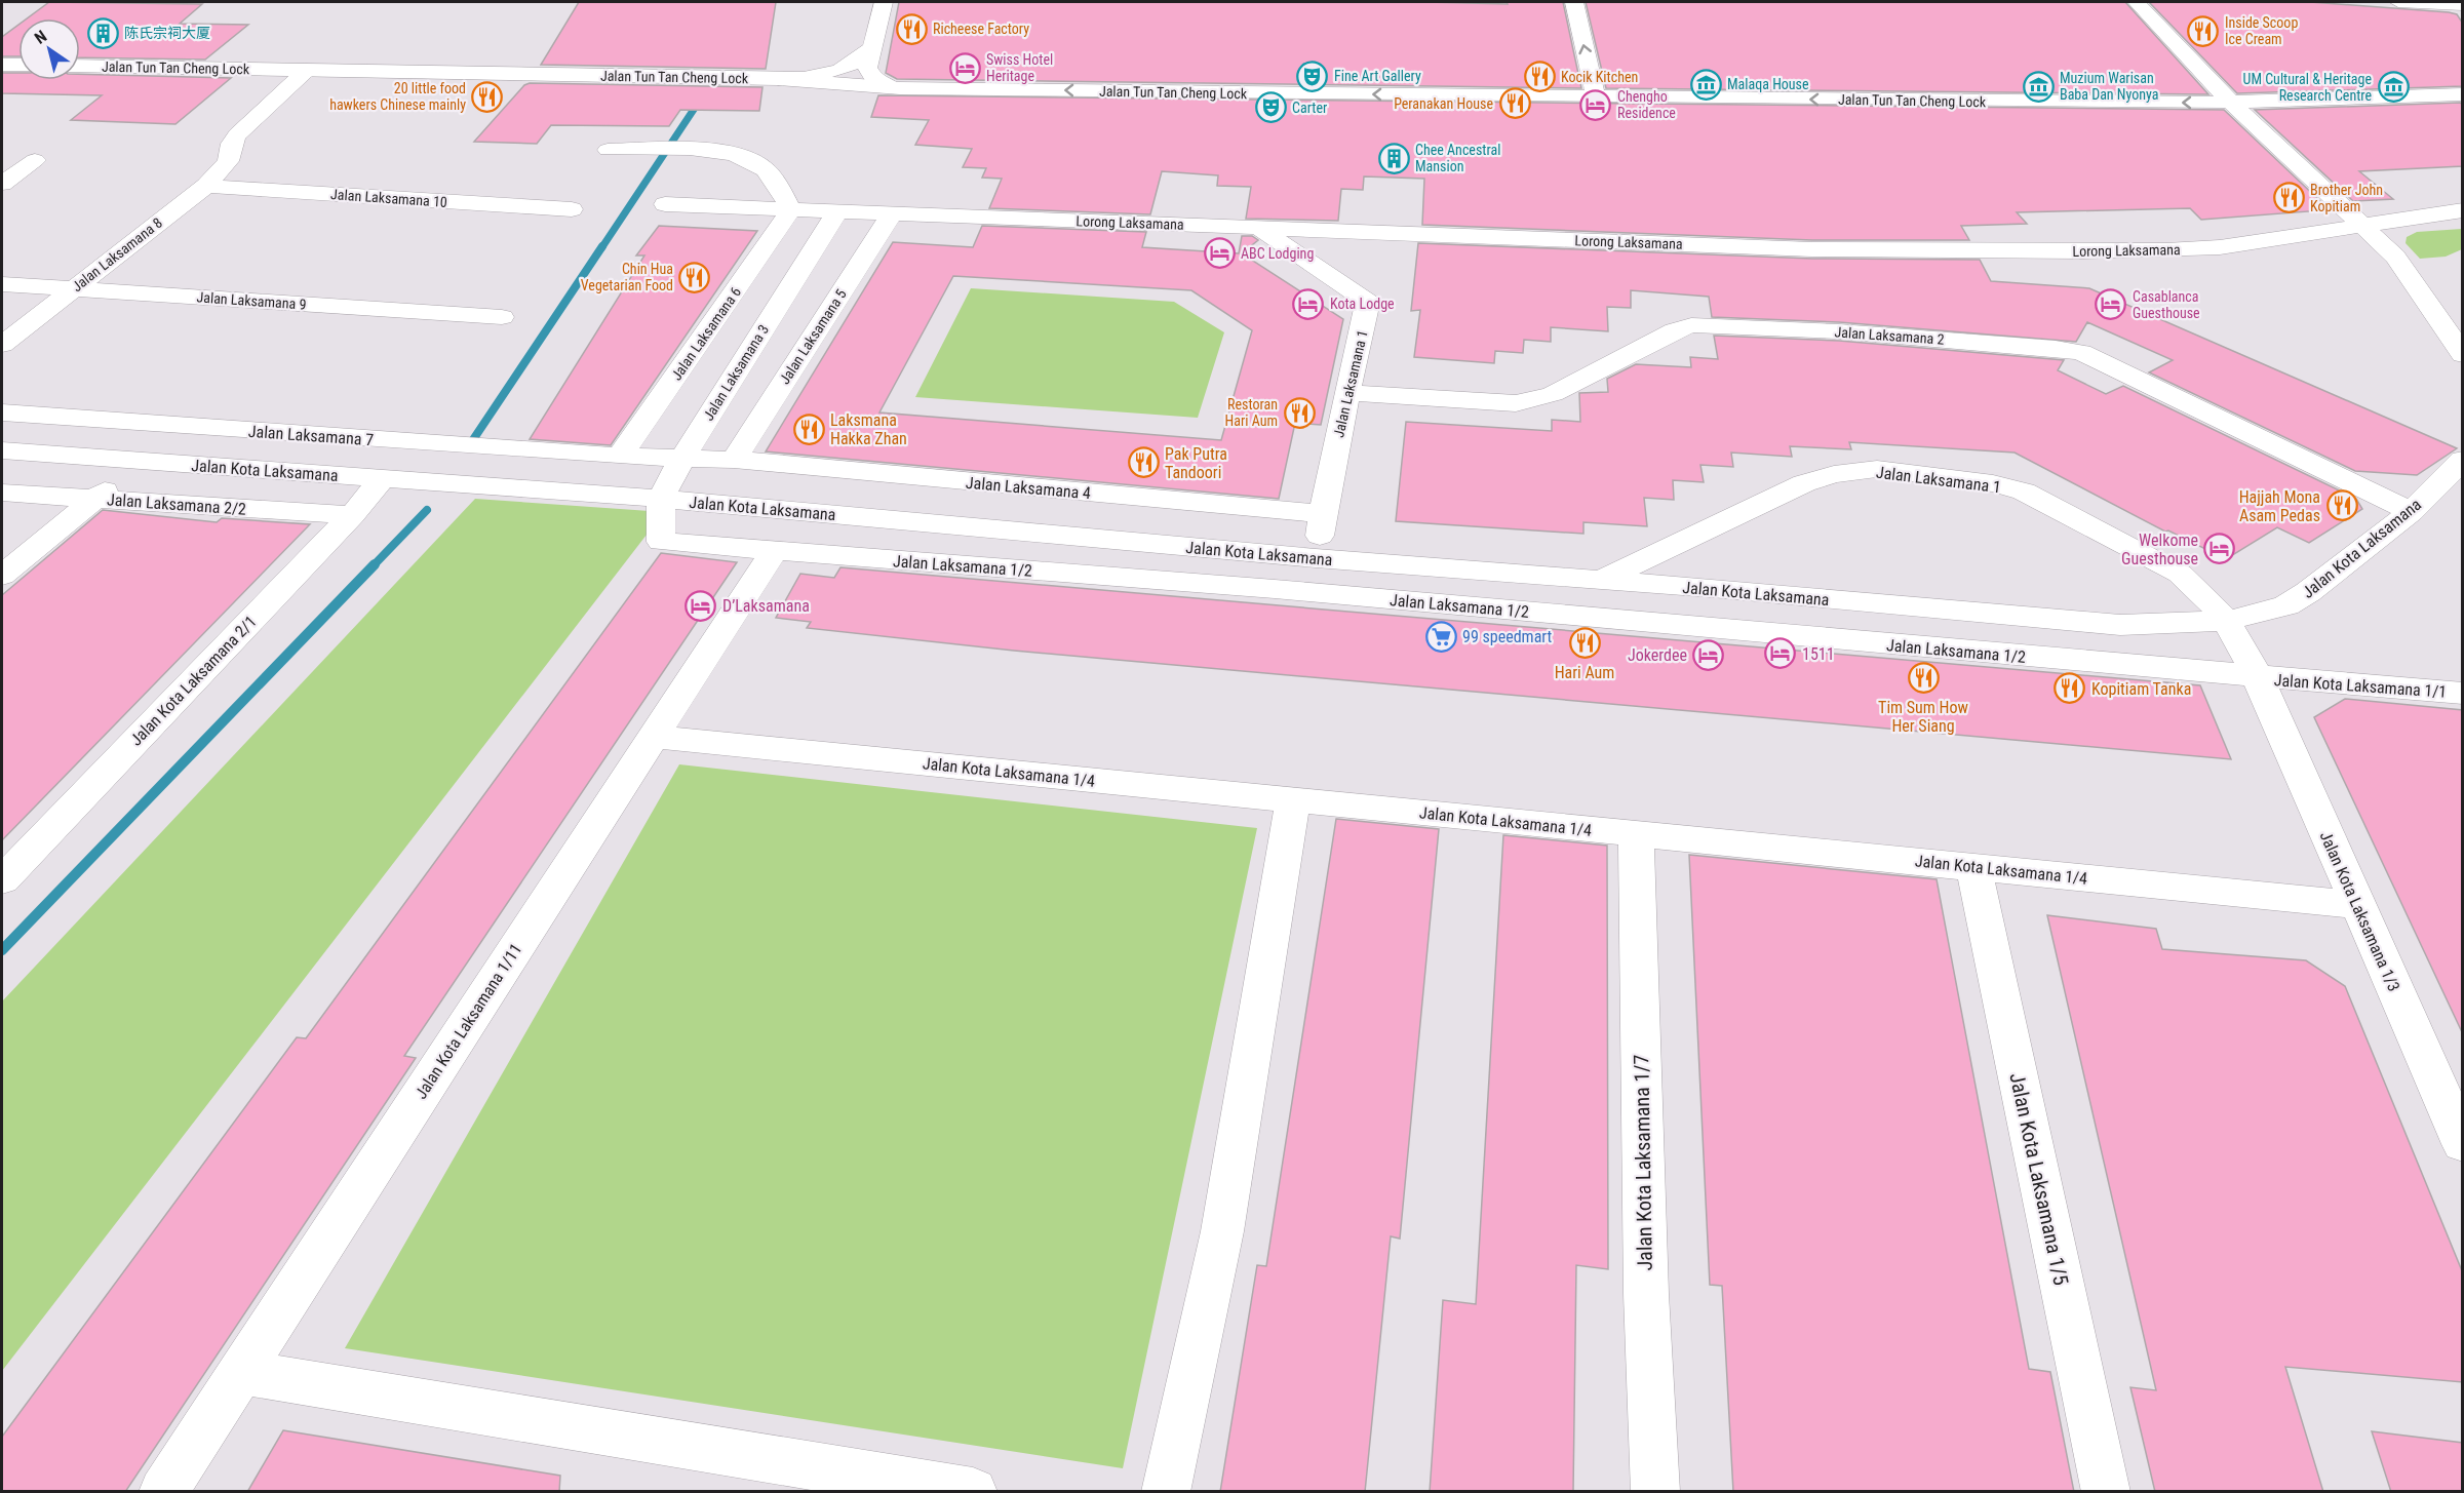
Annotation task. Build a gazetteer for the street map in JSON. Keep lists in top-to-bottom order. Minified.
{"streets":{"street":["Jalan Tun Tan Cheng Lock","Jalan Laksamana 10","Lorong Laksamana","Jalan Laksamana 8","Jalan Laksamana 9","Jalan Laksamana 6","Jalan Laksamana 2","Jalan Laksamana 5","Jalan Laksamana 3","Jalan Laksamana 1","Jalan Laksamana 7","Jalan Kota Laksamana","Jalan Laksamana 4","Jalan Laksamana 2/2","Jalan Laksamana 1/2","Jalan Kota Laksamana 2/1","Jalan Kota Laksamana 1/1","Jalan Kota Laksamana 1/4","Jalan Kota Laksamana 1/3","Jalan Kota Laksamana 1/11","Jalan Kota Laksamana 1/7","Jalan Kota Laksamana 1/5"]},"crossings":[["Jalan Tun Tan Cheng Lock","Jalan Laksamana 8"],["Jalan Laksamana 10","Jalan Laksamana 8"],["Lorong Laksamana","Jalan Laksamana 6"],["Lorong Laksamana","Jalan Laksamana 5"],["Lorong Laksamana","Jalan Laksamana 3"],["Lorong Laksamana","Jalan Laksamana 1"],["Jalan Laksamana 8","Jalan Laksamana 9"],["Jalan Laksamana 6","Jalan Laksamana 7"],["Jalan Laksamana 2","Jalan Laksamana 1"],["Jalan Laksamana 2","Jalan Kota Laksamana"],["Jalan Laksamana 5","Jalan Laksamana 4"],["Jalan Laksamana 3","Jalan Laksamana 7"],["Jalan Laksamana 3","Jalan Kota Laksamana"],["Jalan Laksamana 3","Jalan Laksamana 4"],["Jalan Laksamana 3","Jalan Laksamana 1/2"],["Jalan Laksamana 1","Jalan Kota Laksamana"],["Jalan Laksamana 1","Jalan Laksamana 4"],["Jalan Laksamana 1","Jalan Laksamana 1/2"],["Jalan Laksamana 1","Jalan Kota Laksamana 1/1"],["Jalan Laksamana 1","Jalan Kota Laksamana 1/3"],["Jalan Laksamana 7","Jalan Laksamana 4"],["Jalan Kota Laksamana","Jalan Kota Laksamana 2/1"],["Jalan Laksamana 2/2","Jalan Kota Laksamana 2/1"],["Jalan Laksamana 1/2","Jalan Kota Laksamana 1/1"],["Jalan Laksamana 1/2","Jalan Kota Laksamana 1/3"],["Jalan Laksamana 1/2","Jalan Kota Laksamana 1/11"],["Jalan Kota Laksamana 1/1","Jalan Kota Laksamana 1/3"],["Jalan Kota Laksamana 1/4","Jalan Kota Laksamana 1/3"],["Jalan Kota Laksamana 1/4","Jalan Kota Laksamana 1/11"],["Jalan Kota Laksamana 1/4","Jalan Kota Laksamana 1/7"],["Jalan Kota Laksamana 1/4","Jalan Kota Laksamana 1/5"]],"one_way":["Jalan Tun Tan Cheng Lock"],"places":{"restaurant":["Richeese Factory","Inside Scoop Ice Cream","Kocik Kitchen","20 little food hawkers Chinese mainly","Peranakan House","Brother John Kopitiam","Chin Hua Vegetarian Food","Restoran Hari Aum","Laksmana Hakka Zhan","Pak Putra Tandoori","Hajjah Mona Asam Pedas","Hari Aum","Tim Sum How Her Siang","Kopitiam Tanka"],"building":["陈氏宗祠大厦","Chee Ancestral Mansion"],"hotel":["Swiss Hotel Heritage","Chengho Residence","ABC Lodging","Kota Lodge","Casablanca Guesthouse","Welkome Guesthouse","D’Laksamana","1511","Jokerdee"],"theatre":["Fine Art Gallery","Carter"],"museum":["Malaqa House","Muzium Warisan Baba Dan Nyonya","UM Cultural & Heritage Research Centre"],"supermarket":["99 speedmart"]},"north":"top left"}
